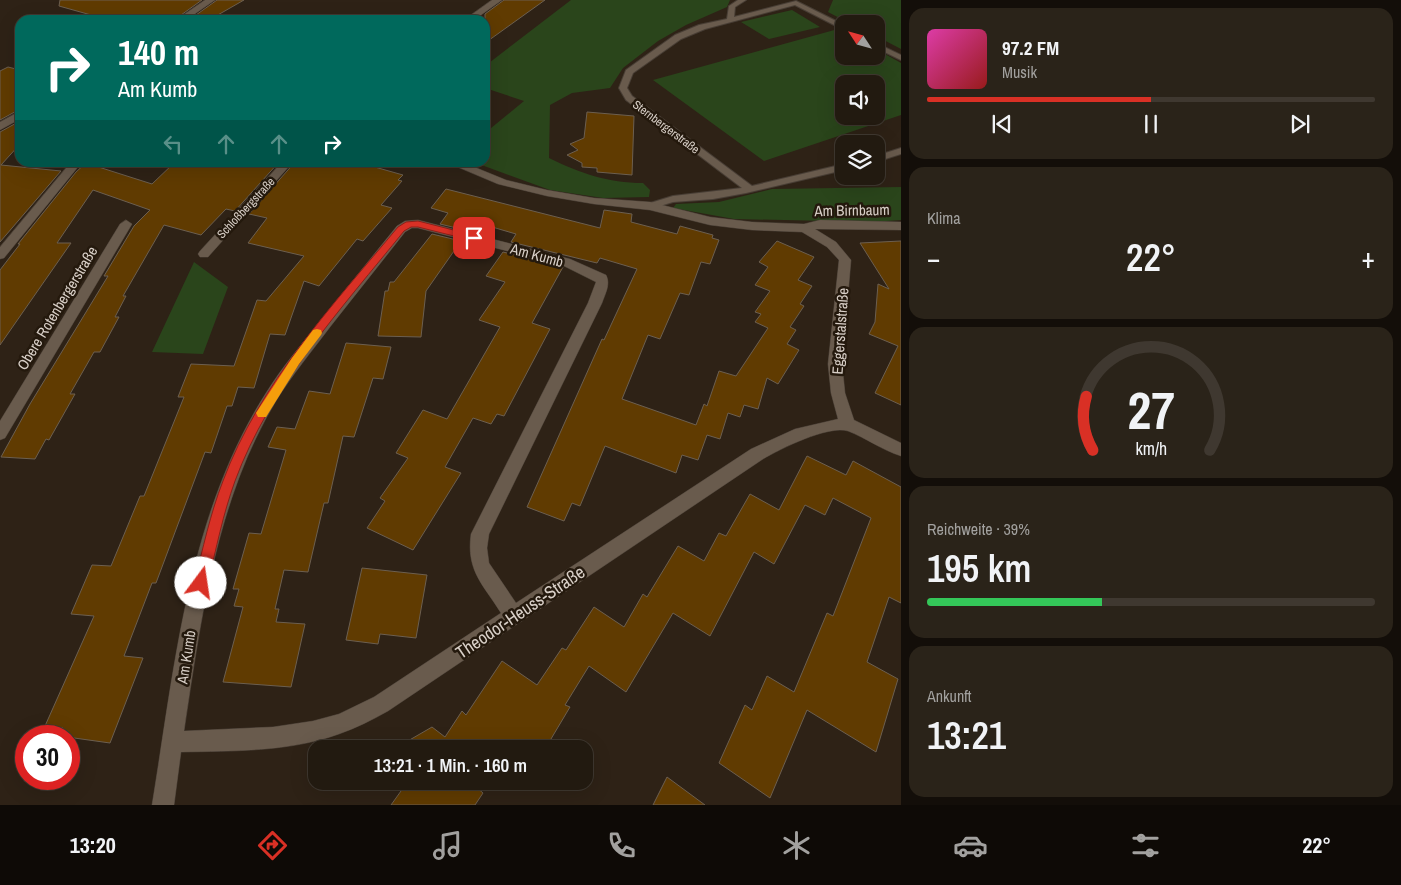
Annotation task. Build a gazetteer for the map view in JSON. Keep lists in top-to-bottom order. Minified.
{"streets":{"street":["Schloßbergstraße","Am Birnbaum","Am Kumb","Obere Rotenbergerstraße","Eggerstalstraße","Theodor-Heuss-Straße"],"lane":["Sternbergerstraße"]},"crossings":[["Am Birnbaum","Eggerstalstraße"],["Am Kumb","Theodor-Heuss-Straße"],["Eggerstalstraße","Theodor-Heuss-Straße"]],"north":"top left","page":{"turn":["140 m","Am Kumb"],"song":["97.2 FM","Musik"],"tile":["Klima",["Reichweite · 39%","195 km"],["Ankunft","13:21"]],"heat":["−","22°","+"],"limit":"30","trip":"13:21 · 1 Min. · 160 m","tabs":["13:20","22°"],"gauge":["27","km/h"]}}
